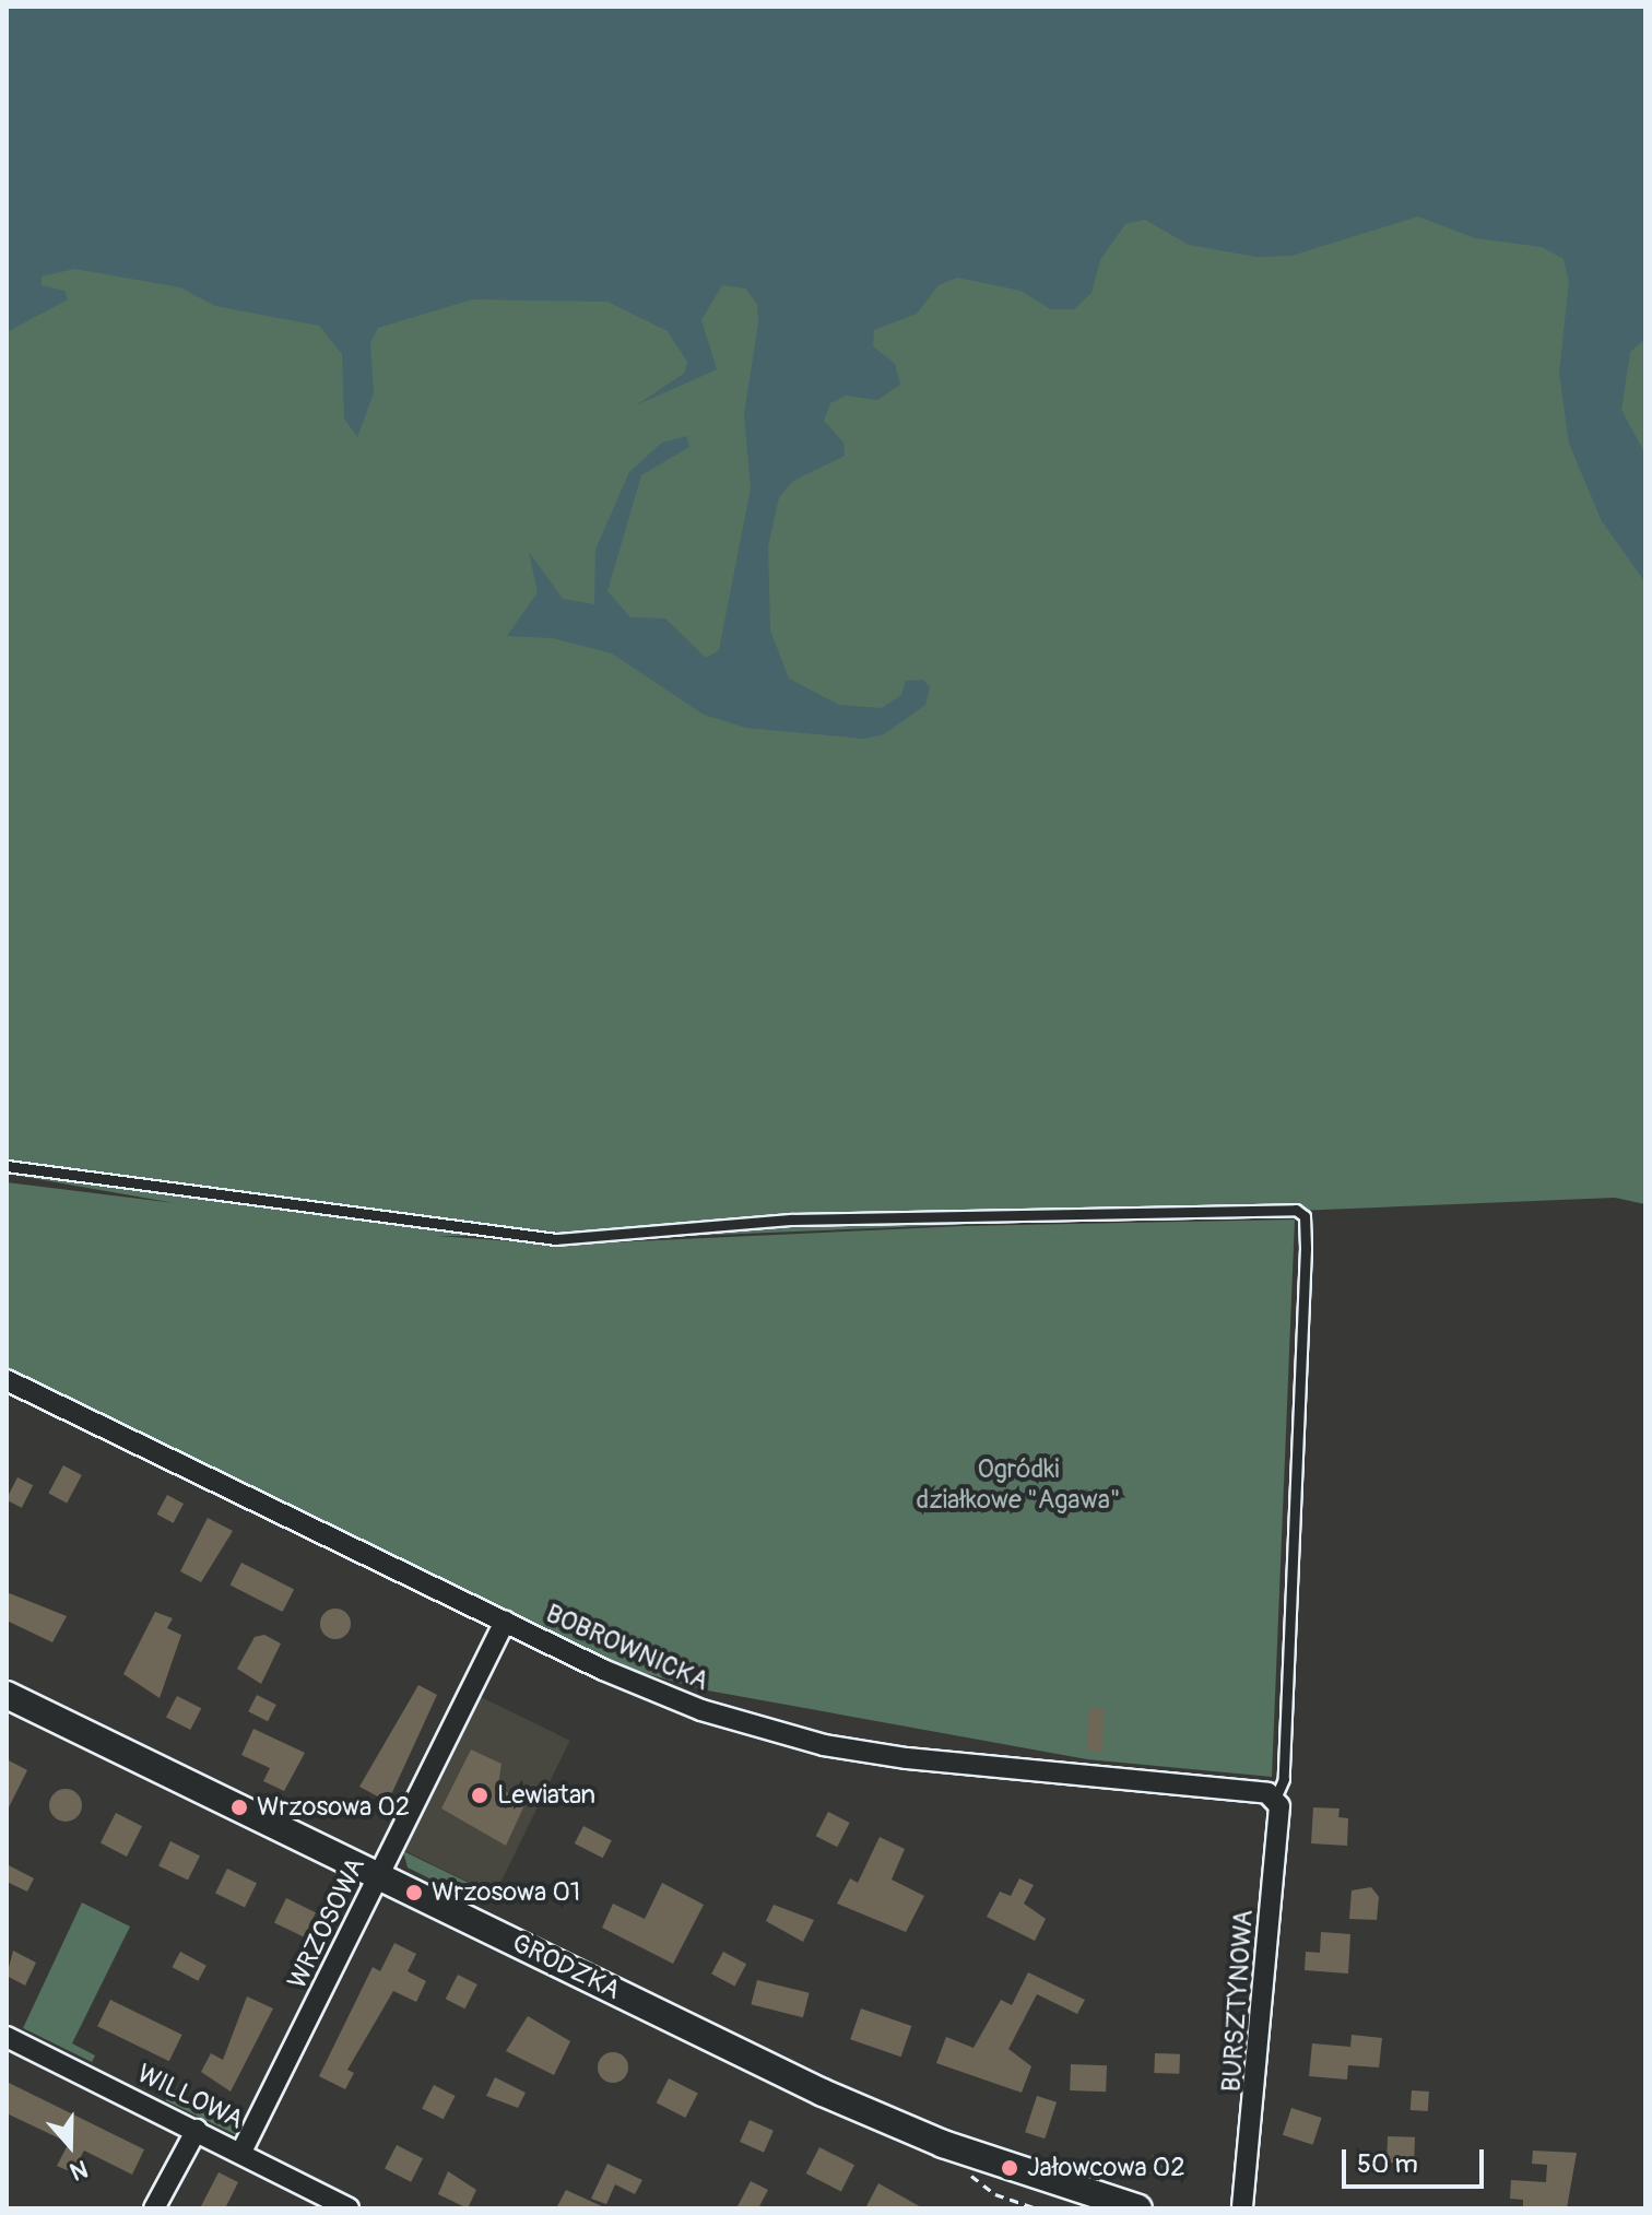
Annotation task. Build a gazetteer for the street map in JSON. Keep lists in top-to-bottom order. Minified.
{"streets":{"street":["BOBROWNICKA","WRZOSOWA","GRODZKA","BURSZTYNOWA","WILLOWA"]},"crossings":[["BOBROWNICKA","WRZOSOWA"],["BOBROWNICKA","BURSZTYNOWA"],["WRZOSOWA","GRODZKA"],["WRZOSOWA","WILLOWA"]],"parks":["Ogródki działkowe \"Agawa\""],"places":["Lewiatan","Wrzosowa 02","Wrzosowa 01","Jałowcowa 02"],"scale_bar":"50 m","north":"bottom"}
